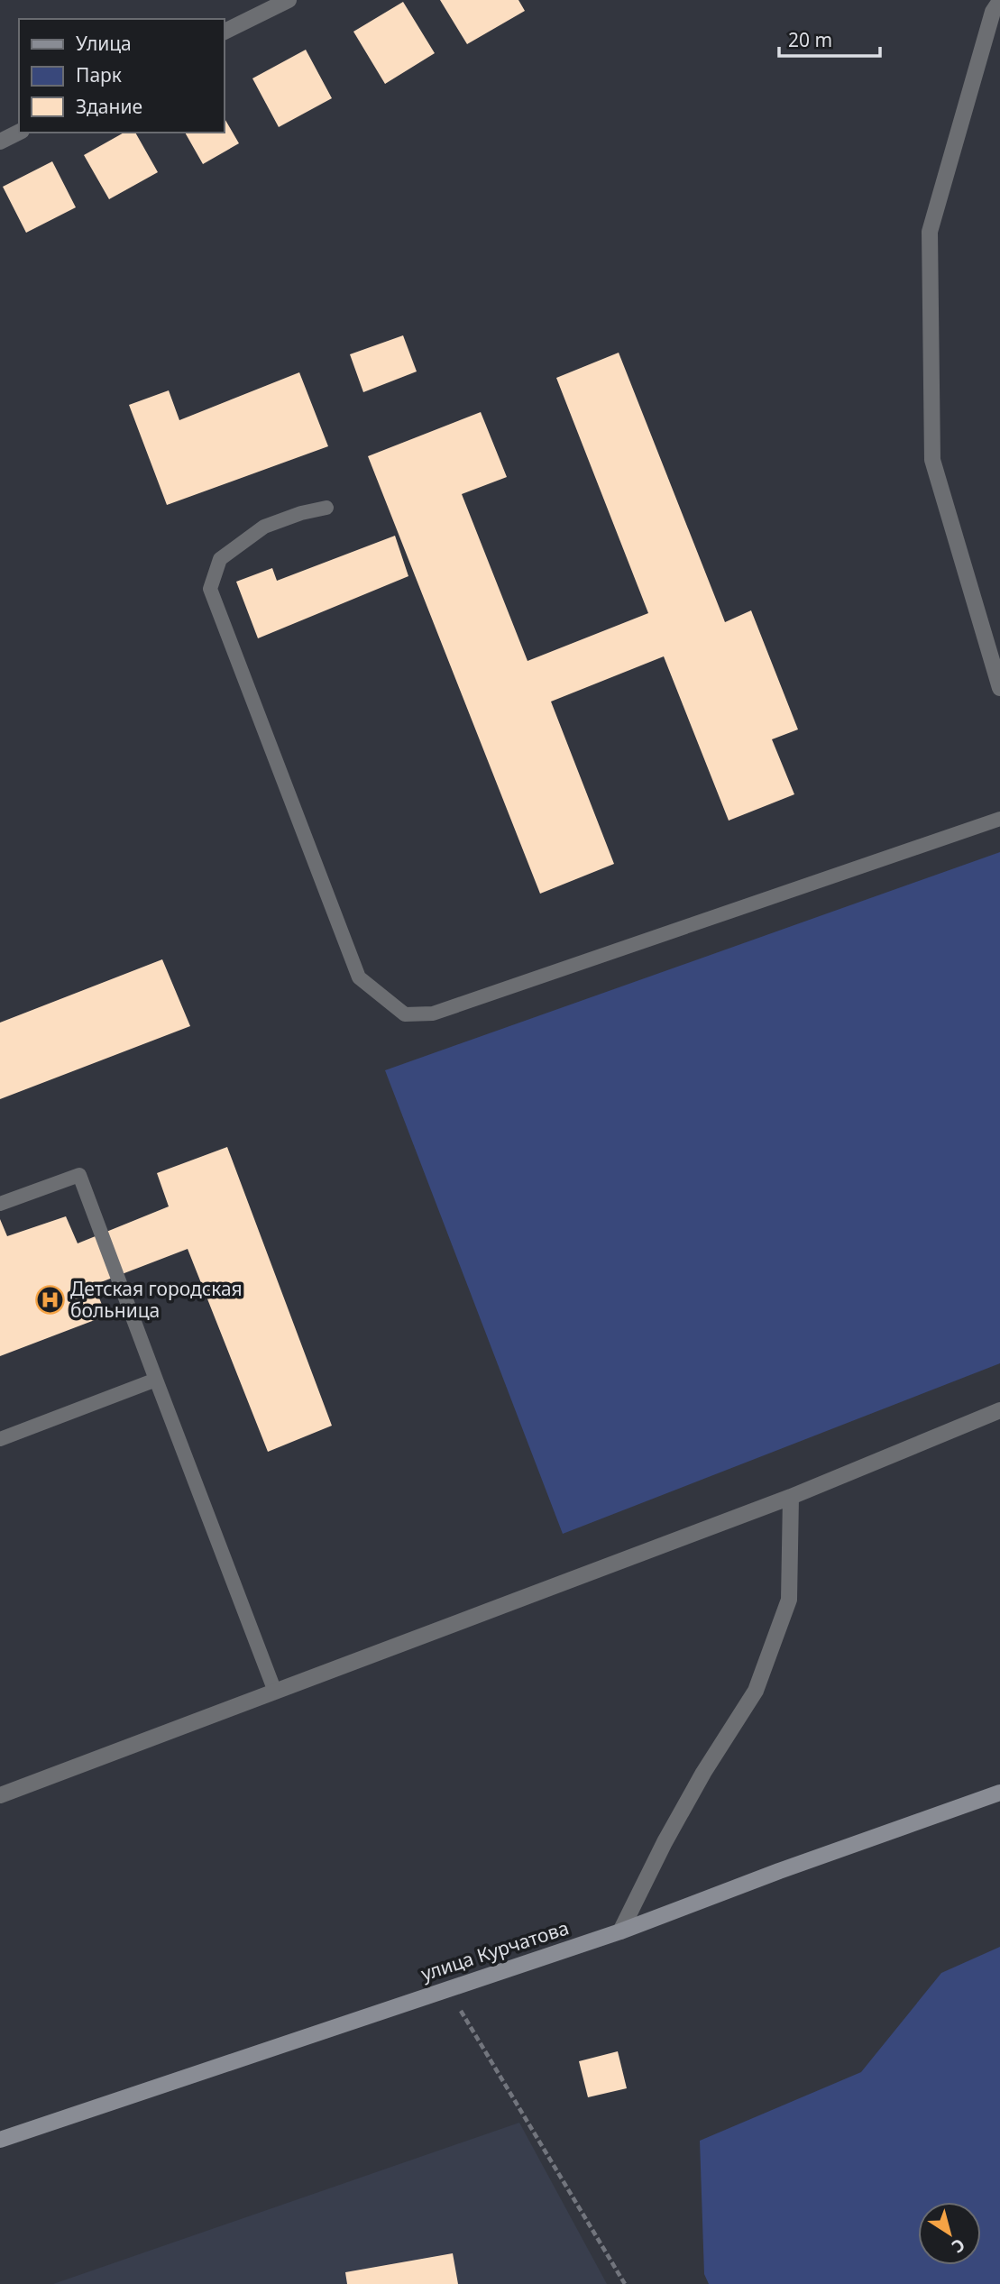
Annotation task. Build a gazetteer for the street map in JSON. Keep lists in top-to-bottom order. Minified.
{"streets":{"main road":["улица Курчатова"]},"places":{"hospital":["Детская городская больница"]},"legend":["Улица","Парк","Здание"],"scale_bar":"20 m","north":"bottom right"}
